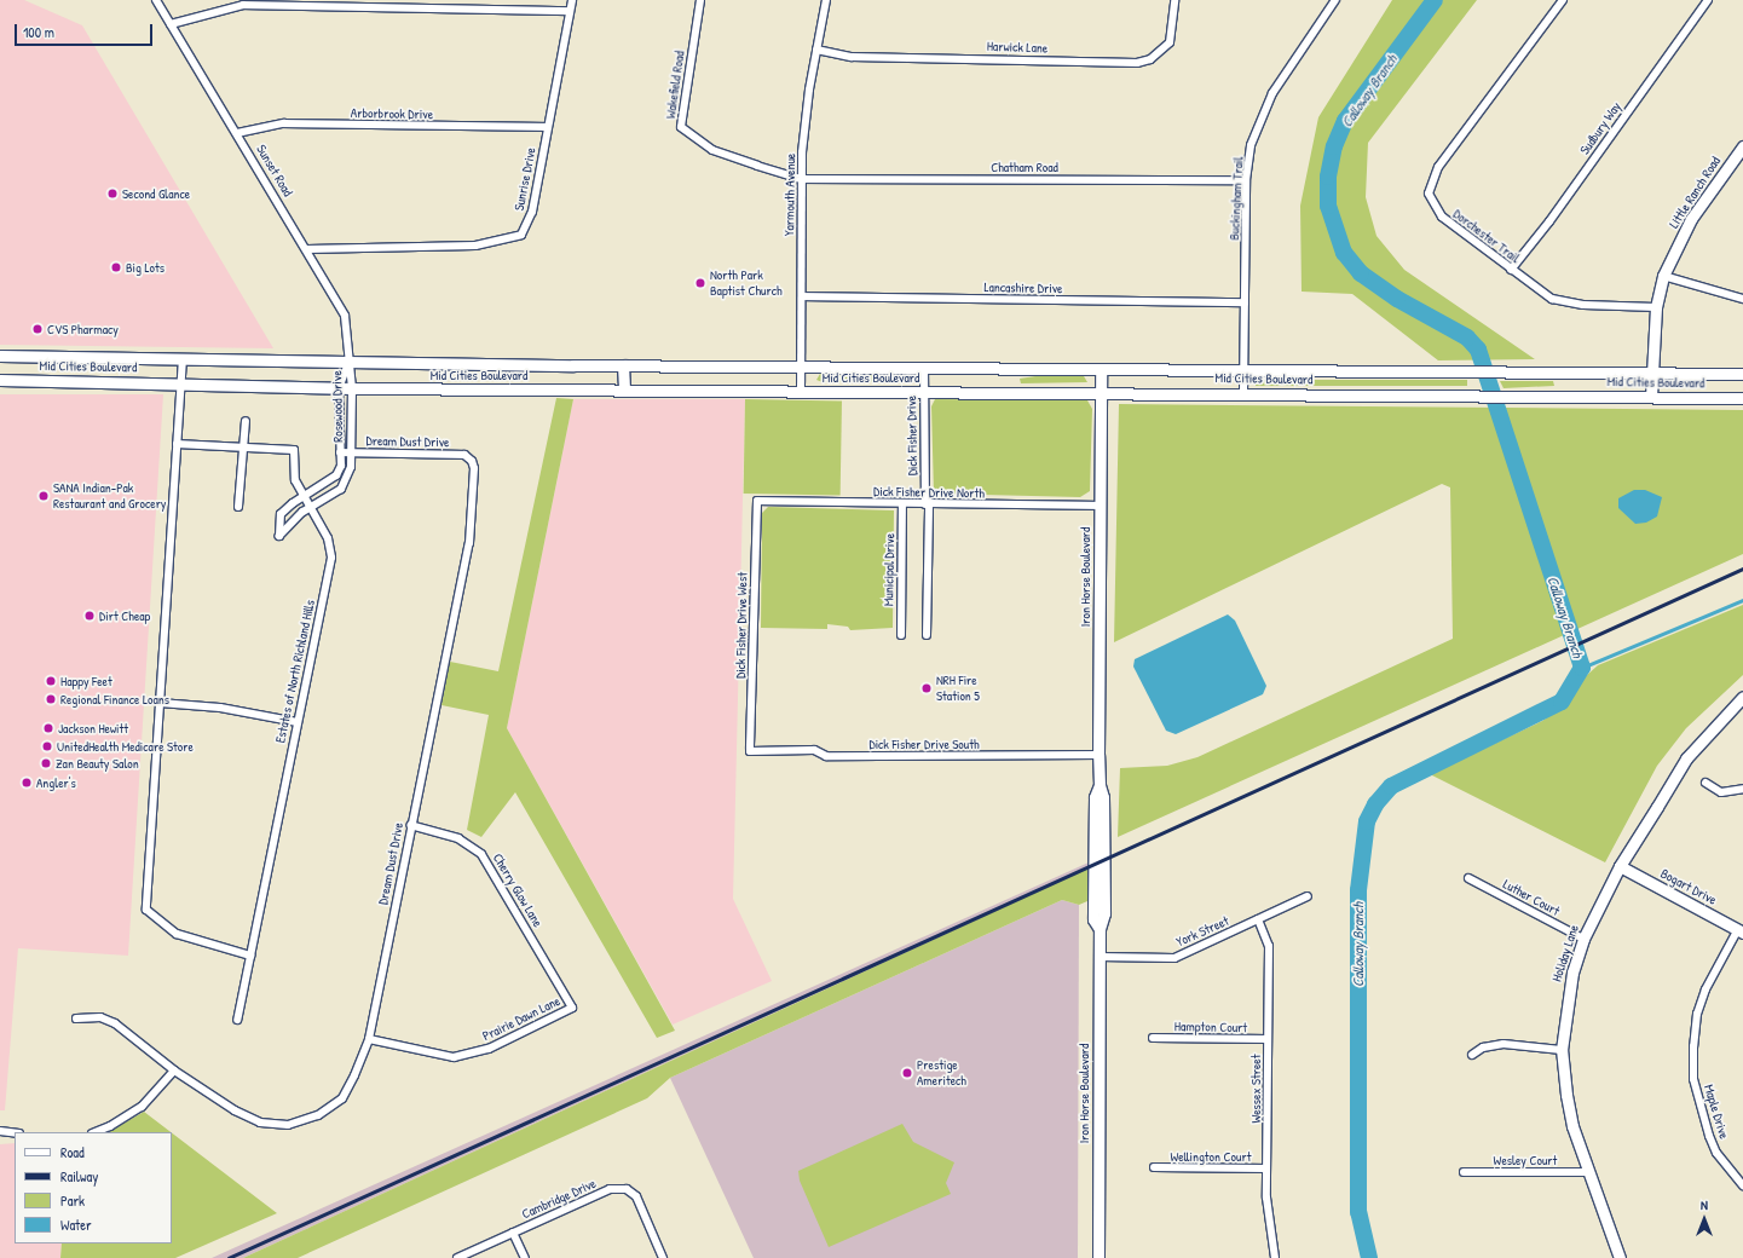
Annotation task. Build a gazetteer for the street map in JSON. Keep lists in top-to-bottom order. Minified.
{"streets":{"main road":["Little Ranch Road","Mid Cities Boulevard","Iron Horse Boulevard","Bogart Drive","Holiday Lane"],"street":["Harwick Lane","Wakefield Road","Arborbrook Drive","Sudbury Way","Chatham Road","Sunset Road","Sunrise Drive","Yarmouth Avenue","Buckingham Trail","Dorchester Trail","Lancashire Drive","Rosewood Drive","Dick Fisher Drive","Dream Dust Drive","Dick Fisher Drive North","Municipal Drive","Dick Fisher Drive West","Estates of North Richland Hills","Dick Fisher Drive South","Cherry Glow Lane","Luther Court","York Street","Prairie Dawn Lane","Hampton Court","Wessex Street","Maple Drive","Wellington Court","Wesley Court","Cambridge Drive"]},"crossings":[["Harwick Lane","Yarmouth Avenue"],["Wakefield Road","Chatham Road"],["Wakefield Road","Yarmouth Avenue"],["Arborbrook Drive","Sunset Road"],["Arborbrook Drive","Sunrise Drive"],["Sudbury Way","Dorchester Trail"],["Chatham Road","Yarmouth Avenue"],["Chatham Road","Buckingham Trail"],["Sunset Road","Sunrise Drive"],["Sunset Road","Mid Cities Boulevard"],["Sunset Road","Rosewood Drive"],["Little Ranch Road","Dorchester Trail"],["Little Ranch Road","Mid Cities Boulevard"],["Yarmouth Avenue","Lancashire Drive"],["Yarmouth Avenue","Mid Cities Boulevard"],["Buckingham Trail","Lancashire Drive"],["Buckingham Trail","Mid Cities Boulevard"],["Mid Cities Boulevard","Rosewood Drive"],["Mid Cities Boulevard","Dick Fisher Drive"],["Mid Cities Boulevard","Iron Horse Boulevard"],["Rosewood Drive","Dream Dust Drive"],["Rosewood Drive","Estates of North Richland Hills"],["Dick Fisher Drive","Dick Fisher Drive North"],["Dream Dust Drive","Cherry Glow Lane"],["Dream Dust Drive","Prairie Dawn Lane"],["Dick Fisher Drive North","Municipal Drive"],["Dick Fisher Drive North","Iron Horse Boulevard"],["Dick Fisher Drive North","Dick Fisher Drive West"],["Iron Horse Boulevard","Dick Fisher Drive South"],["Iron Horse Boulevard","York Street"],["Dick Fisher Drive West","Dick Fisher Drive South"],["Bogart Drive","Holiday Lane"],["Bogart Drive","Maple Drive"],["Cherry Glow Lane","Prairie Dawn Lane"],["Luther Court","Holiday Lane"],["York Street","Wessex Street"],["Holiday Lane","Wesley Court"],["Hampton Court","Wessex Street"],["Wessex Street","Wellington Court"]],"water":["Calloway Branch"],"places":["Second Glance","Big Lots","North Park Baptist Church","CVS Pharmacy","SANA Indian-Pak Restaurant and Grocery","Dirt Cheap","Happy Feet","NRH Fire Station 5","Regional Finance Loans","Jackson Hewitt","UnitedHealth Medicare Store","Zan Beauty Salon","Angler's","Prestige Ameritech"],"legend":["Road","Railway","Park","Water"],"scale_bar":"100 m","north":"top"}
